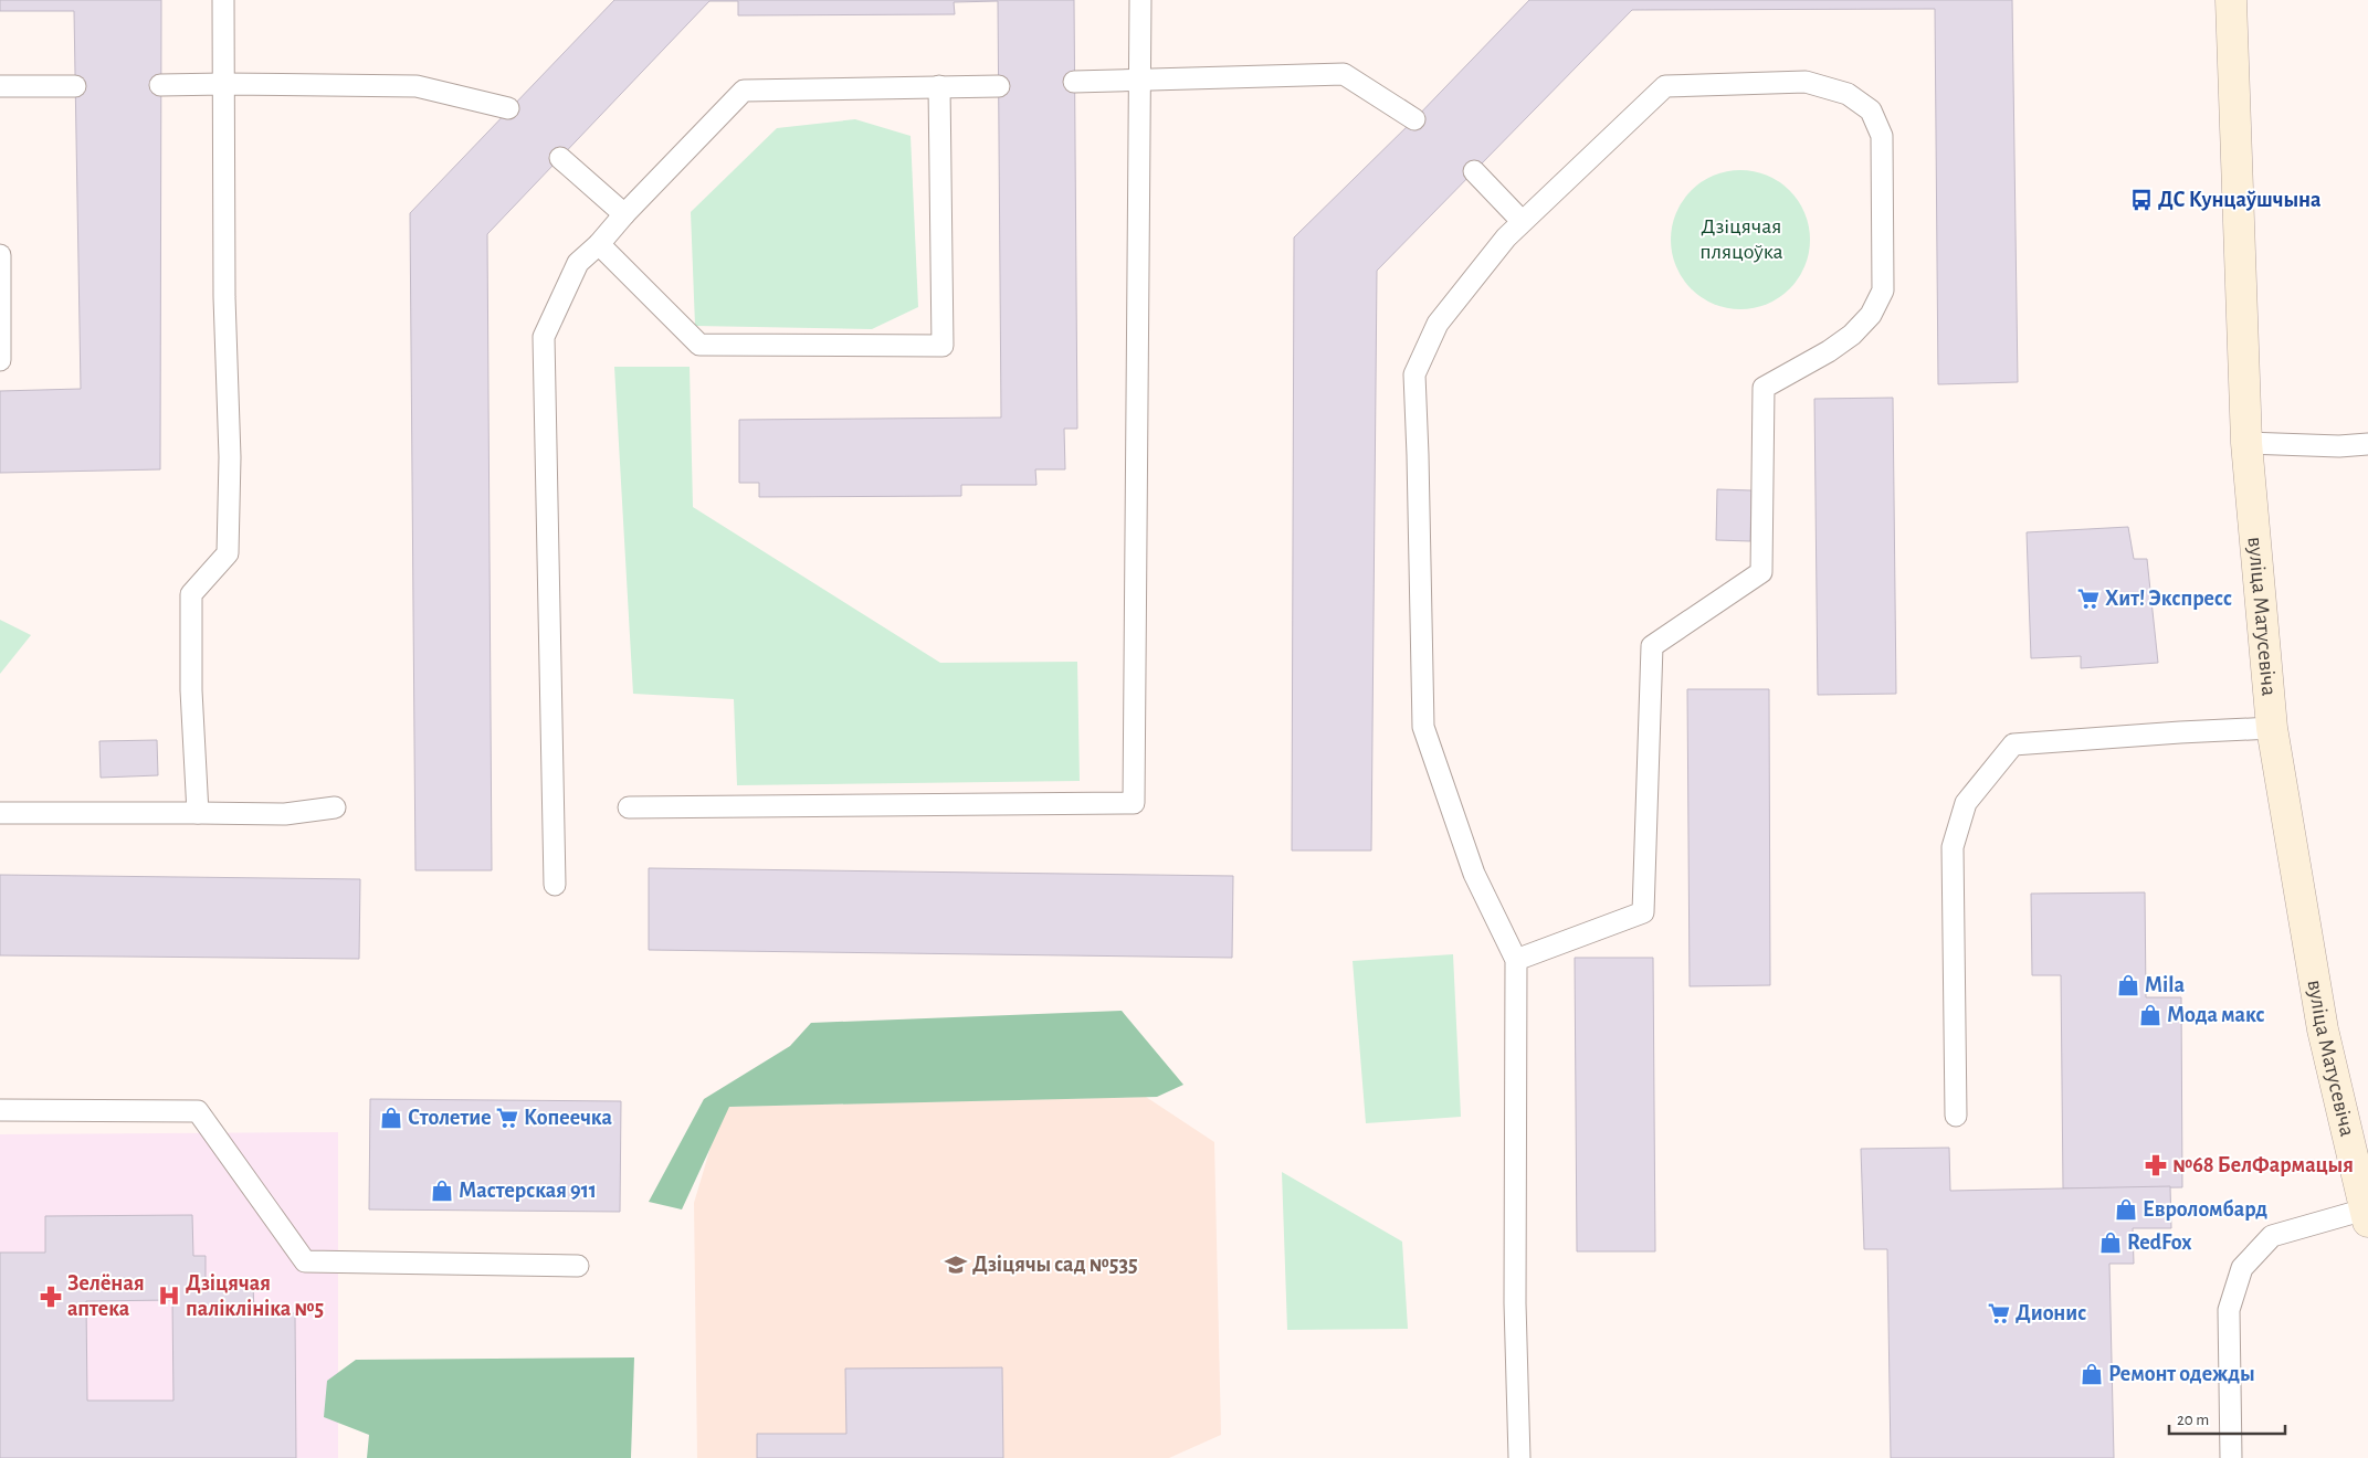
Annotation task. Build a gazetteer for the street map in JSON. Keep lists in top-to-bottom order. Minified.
{"streets":{"main road":["вуліца Матусевіча"]},"parks":["Дзіцячая пляцоўка"],"places":{"bus stop":["ДС Кунцаўшчына"],"supermarket":["Хит! Экспресс","Копеечка","Дионис"],"shop":["Mila","Мода макс","Столетие","Мастерская 911","Евроломбард","RedFox","Ремонт одежды"],"pharmacy":["№68 БелФармацыя","Зелёная аптека"],"school or university":["Дзіцячы сад №535"],"hospital":["Дзіцячая паліклініка №5"]},"scale_bar":"20 m"}
